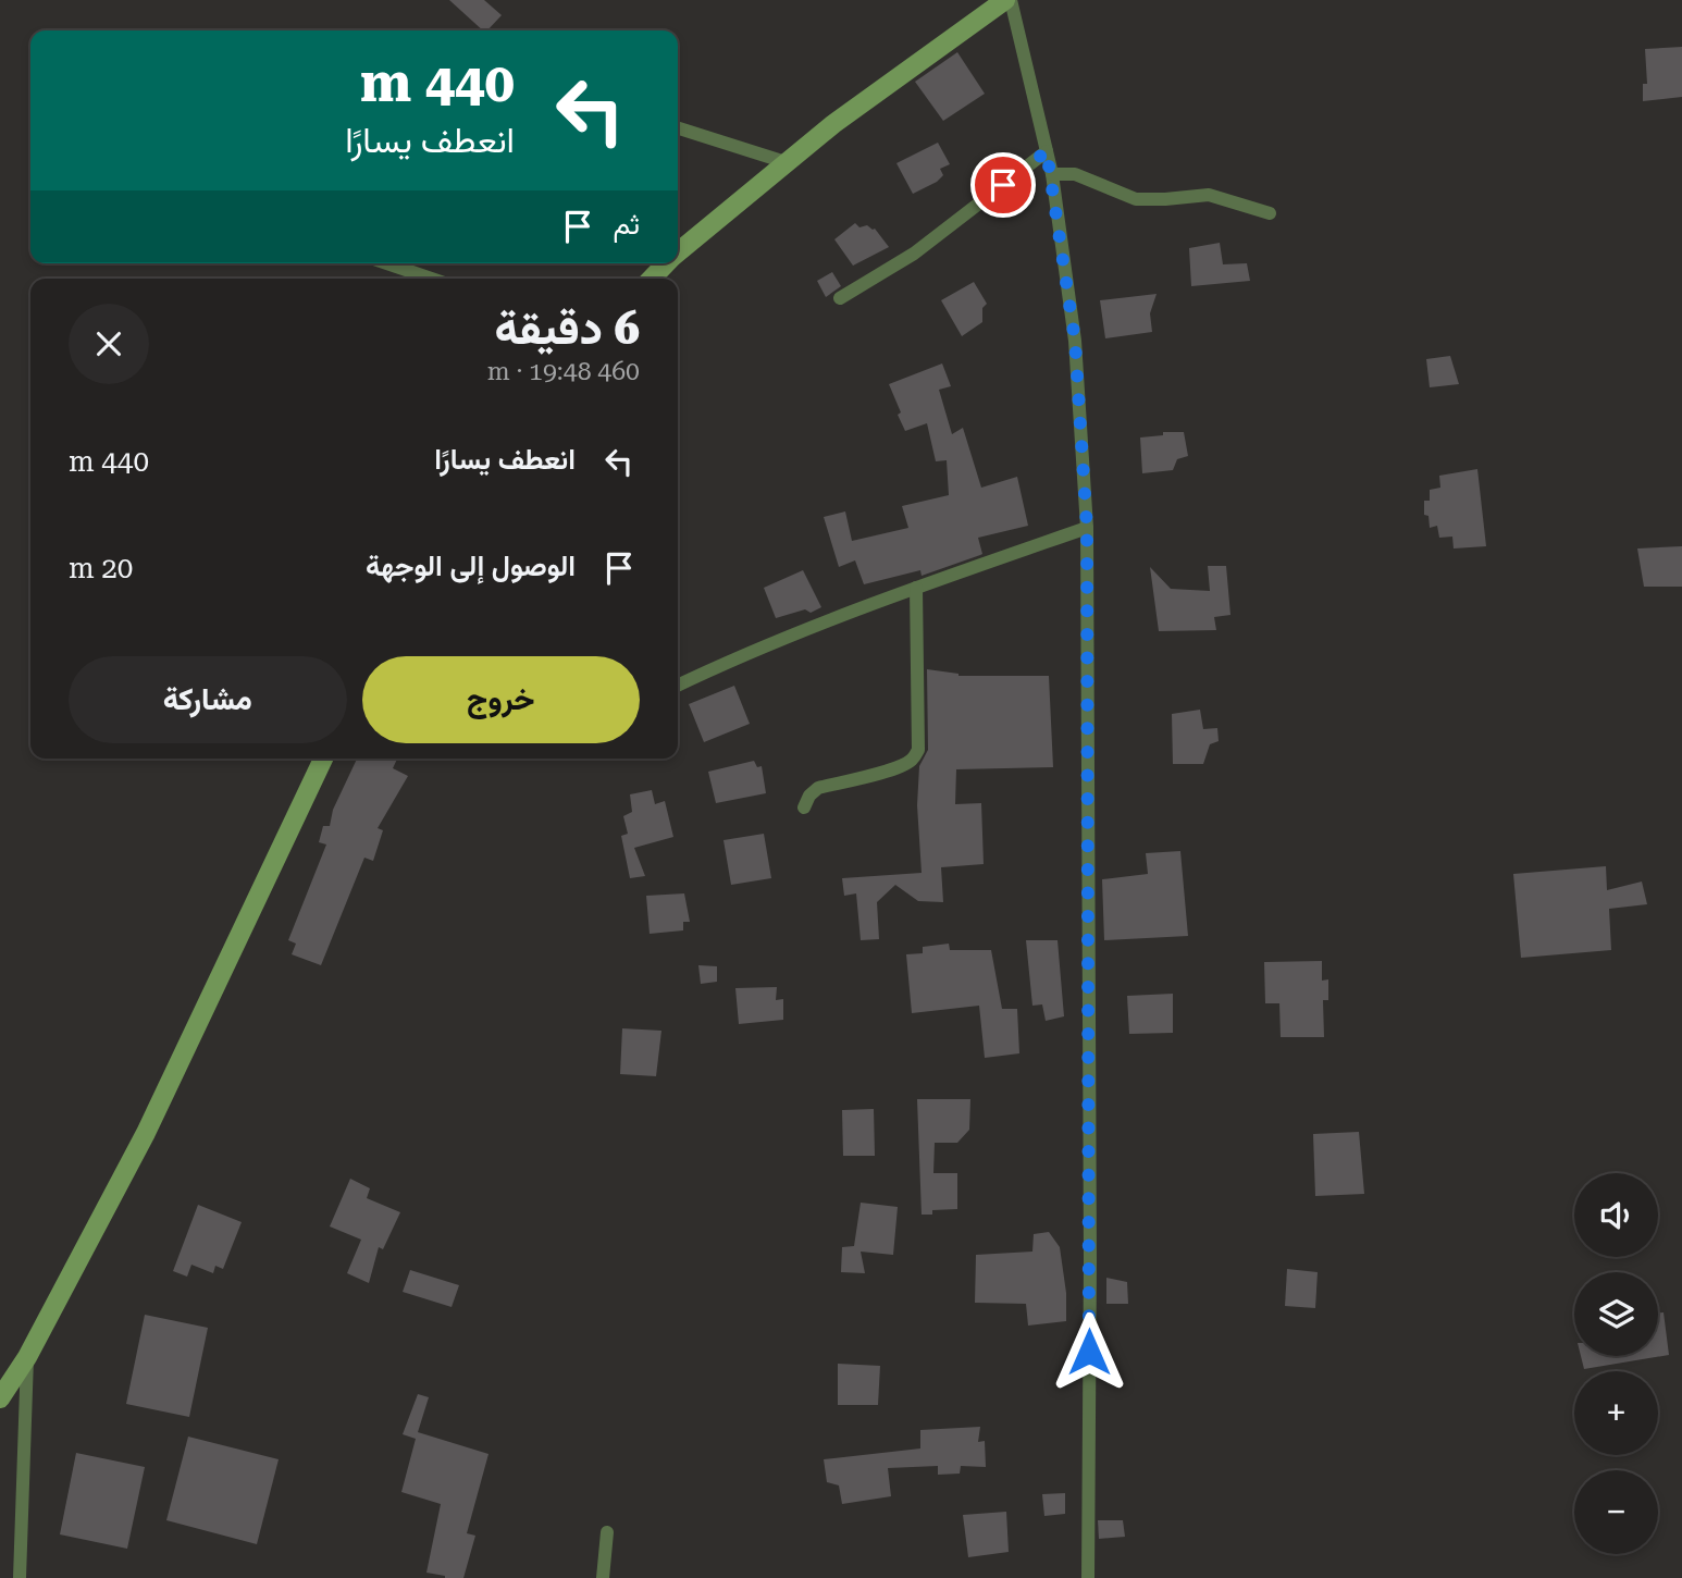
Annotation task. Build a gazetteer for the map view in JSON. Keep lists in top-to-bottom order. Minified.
{"page":{"turn":["440 m","انعطف يسارًا"],"then":"ثم","heading":["6 دقيقة","460 m · 19:48"],"list":[{"name":"انعطف يسارًا","value":"440 m"},{"name":"الوصول إلى الوجهة","value":"20 m"}],"buttons":["خروج","مشاركة"],"map_buttons":["+","−"]}}
